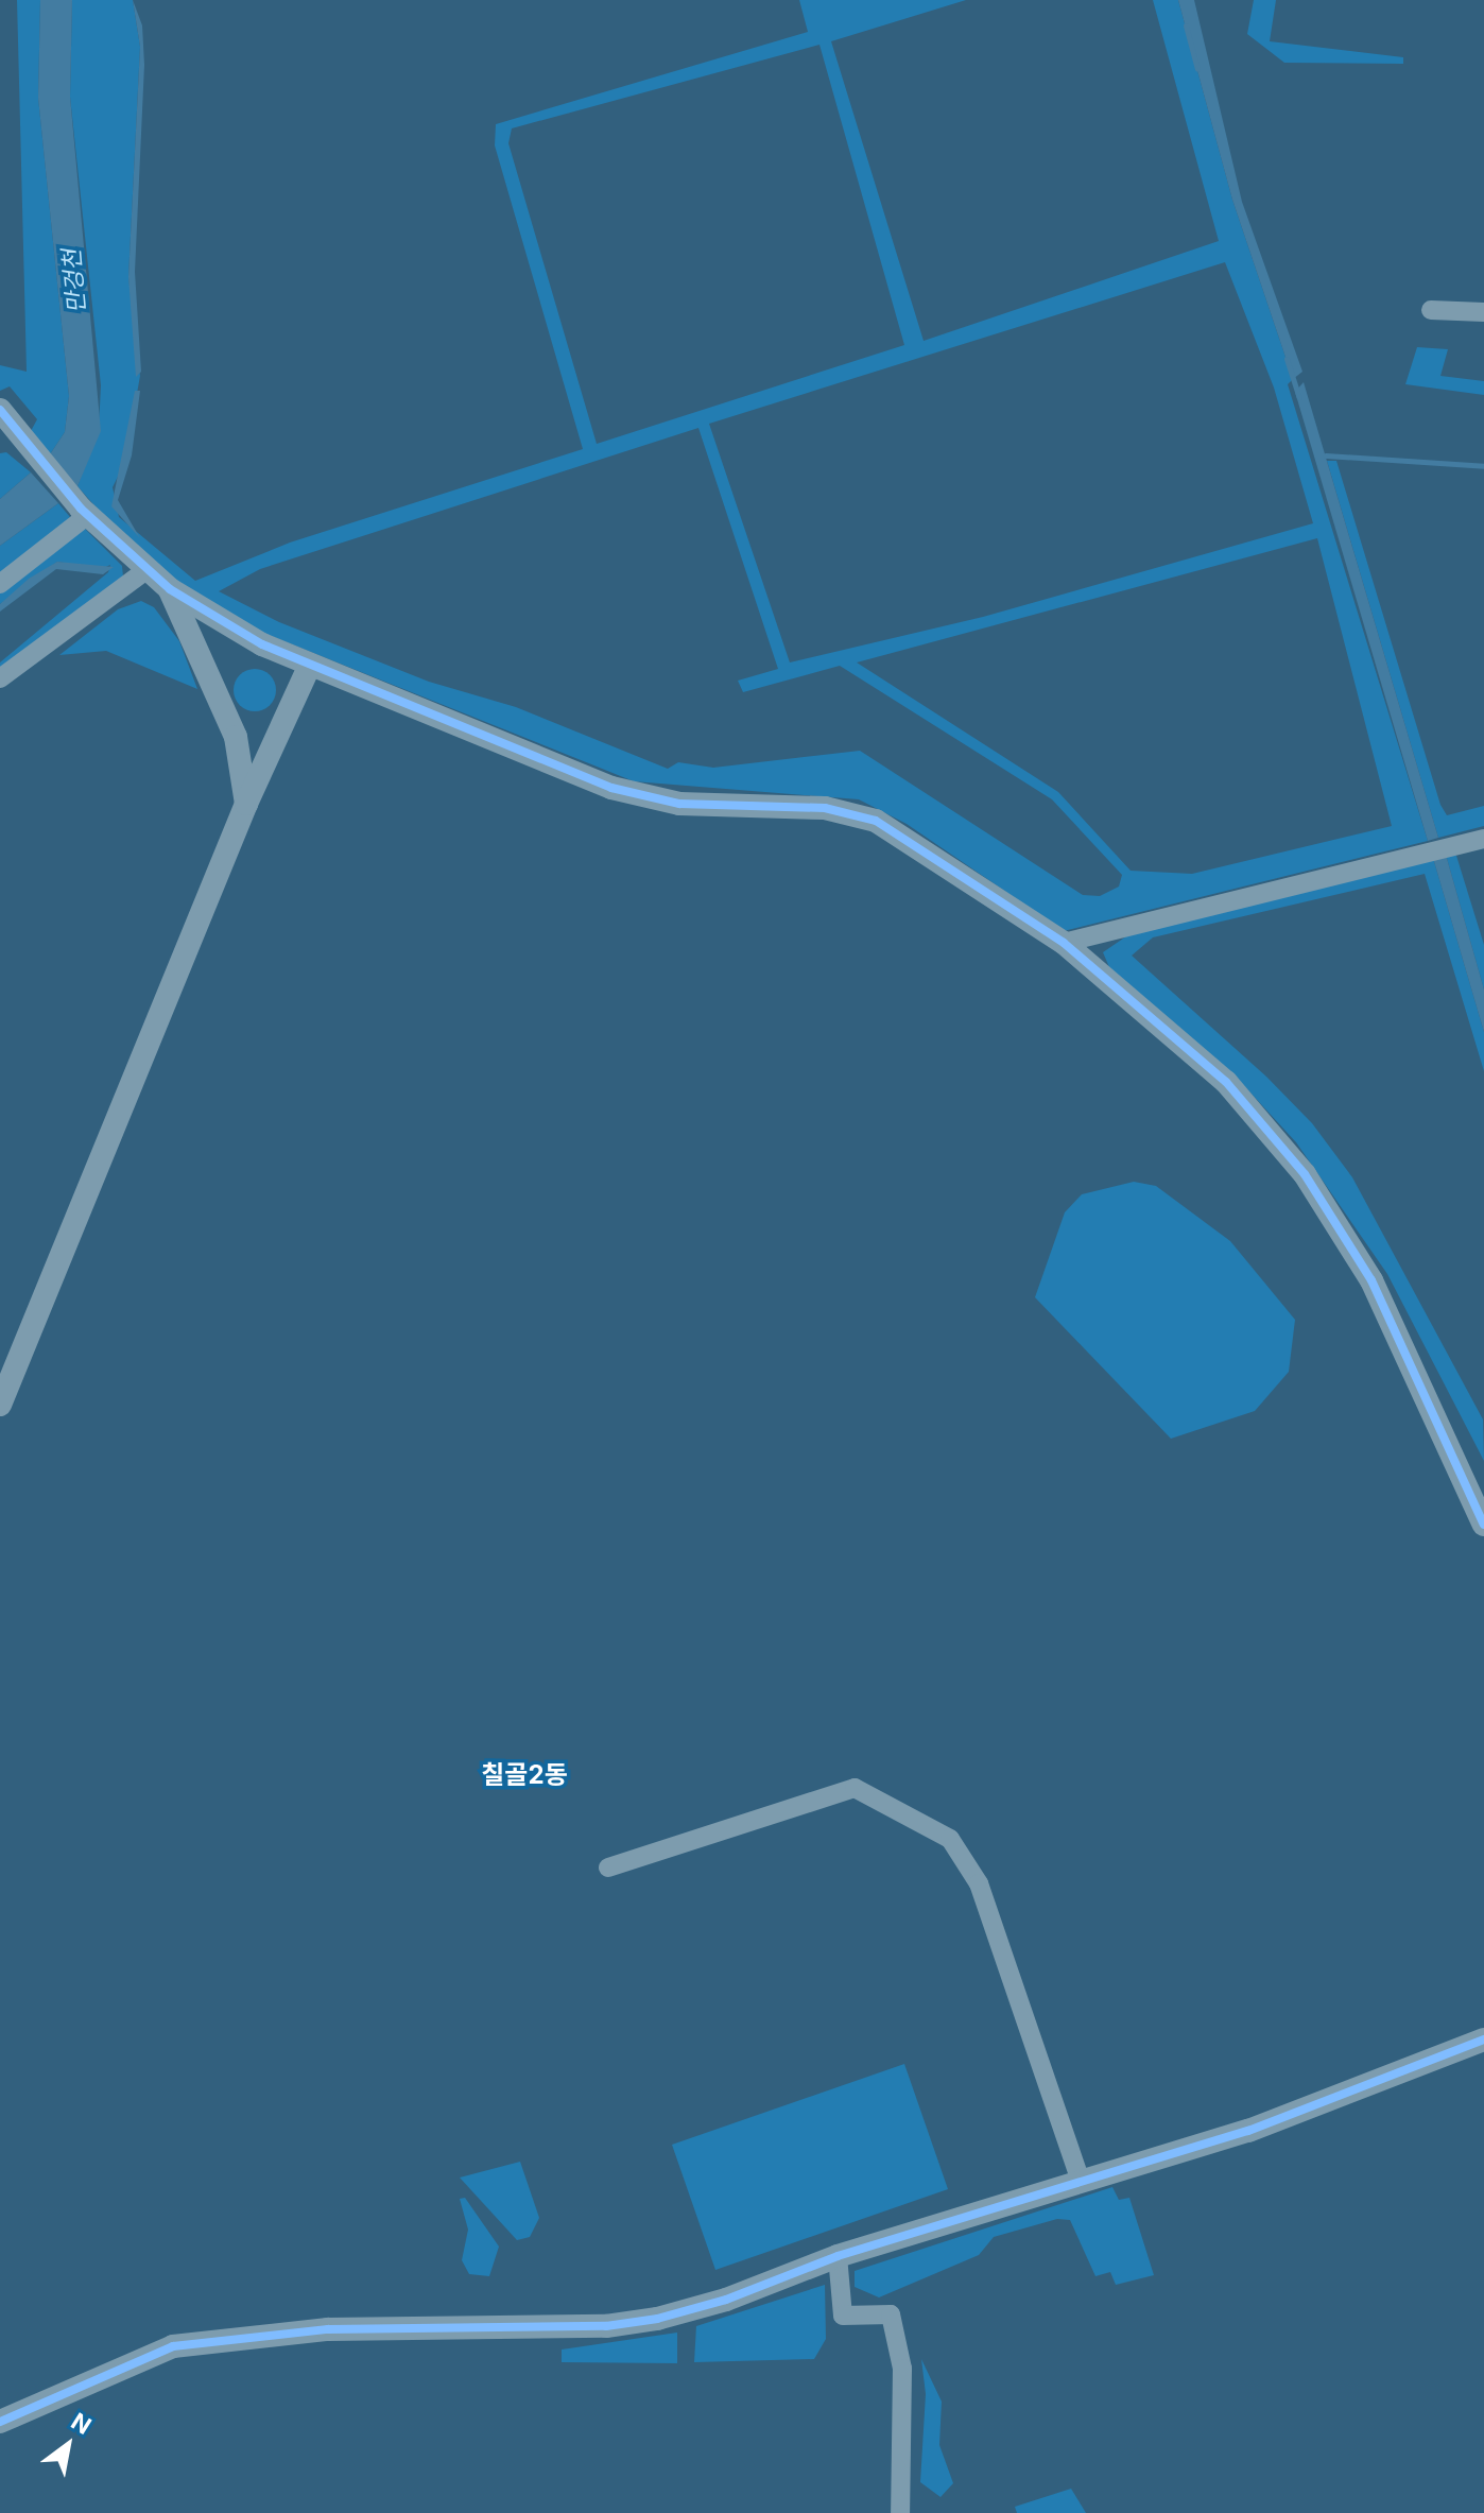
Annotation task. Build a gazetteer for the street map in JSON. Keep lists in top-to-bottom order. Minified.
{"districts":["칠골2동"],"water":["만겅천"],"north":"top right"}
